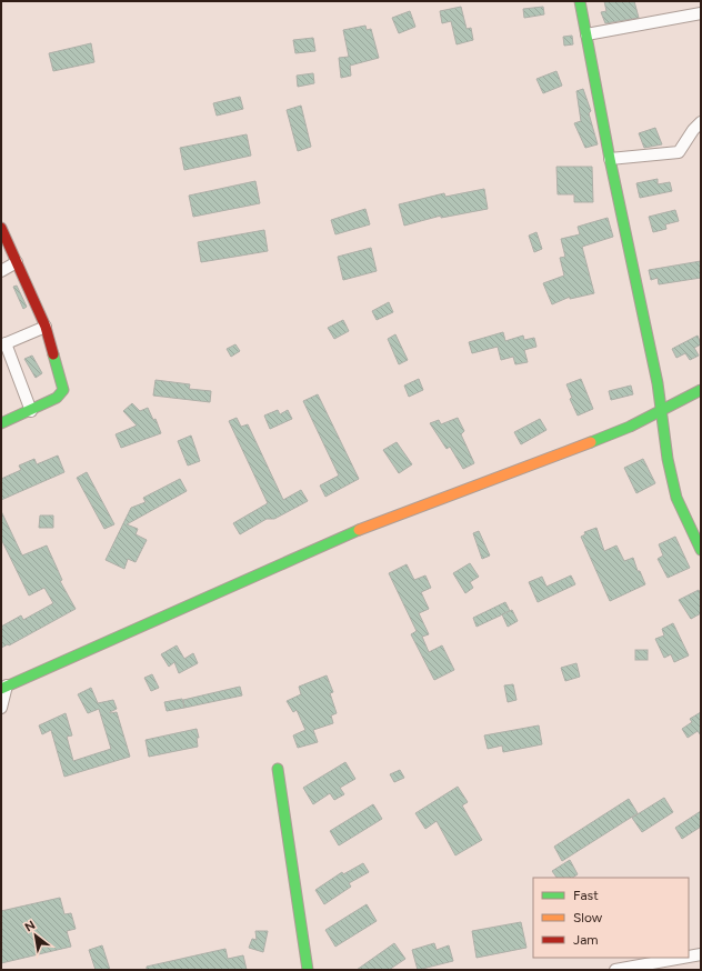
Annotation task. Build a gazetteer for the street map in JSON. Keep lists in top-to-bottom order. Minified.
{"legend":["Fast","Slow","Jam"],"north":"top left"}
